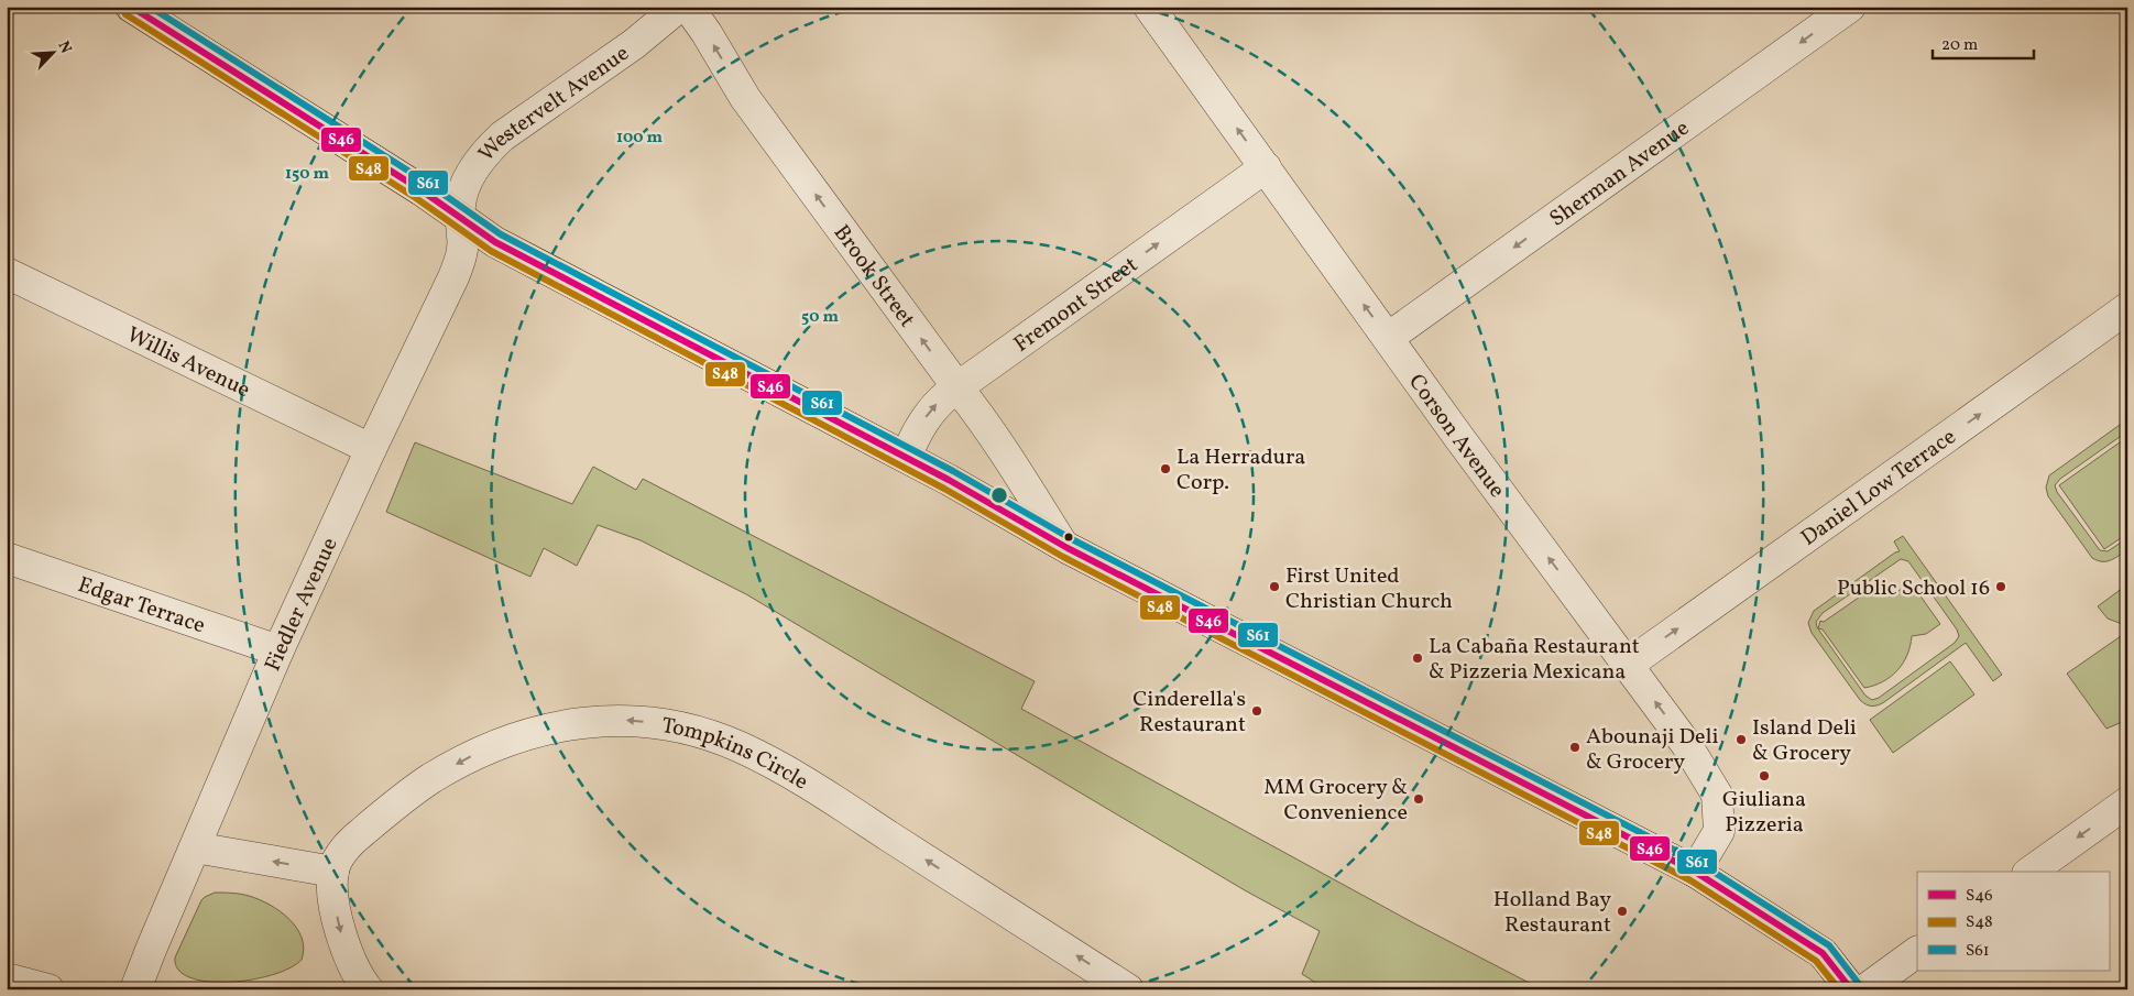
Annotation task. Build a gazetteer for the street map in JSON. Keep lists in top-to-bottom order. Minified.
{"streets":{"street":["Westervelt Avenue","Sherman Avenue","Brook Street","Fremont Street","Willis Avenue","Corson Avenue","Daniel Low Terrace","Fiedler Avenue","Edgar Terrace","Tompkins Circle"]},"crossings":[["Westervelt Avenue","Fiedler Avenue"],["Sherman Avenue","Corson Avenue"],["Brook Street","Fremont Street"],["Fremont Street","Corson Avenue"],["Willis Avenue","Fiedler Avenue"],["Corson Avenue","Daniel Low Terrace"],["Fiedler Avenue","Edgar Terrace"]],"one_way":["Sherman Avenue","Brook Street","Fremont Street","Corson Avenue","Daniel Low Terrace"],"places":["La Herradura Corp.","First United Christian Church","Public School 16","La Cabaña Restaurant & Pizzeria Mexicana","Cinderella's Restaurant","Island Deli & Grocery","Abounaji Deli & Grocery","Giuliana Pizzeria","MM Grocery & Convenience","Holland Bay Restaurant"],"lines":["transit line S46","transit line S61","transit line S48"],"legend":["S46","S48","S61"],"scale_bar":"20 m","north":"top right","rings":["100 m","150 m","50 m"]}
